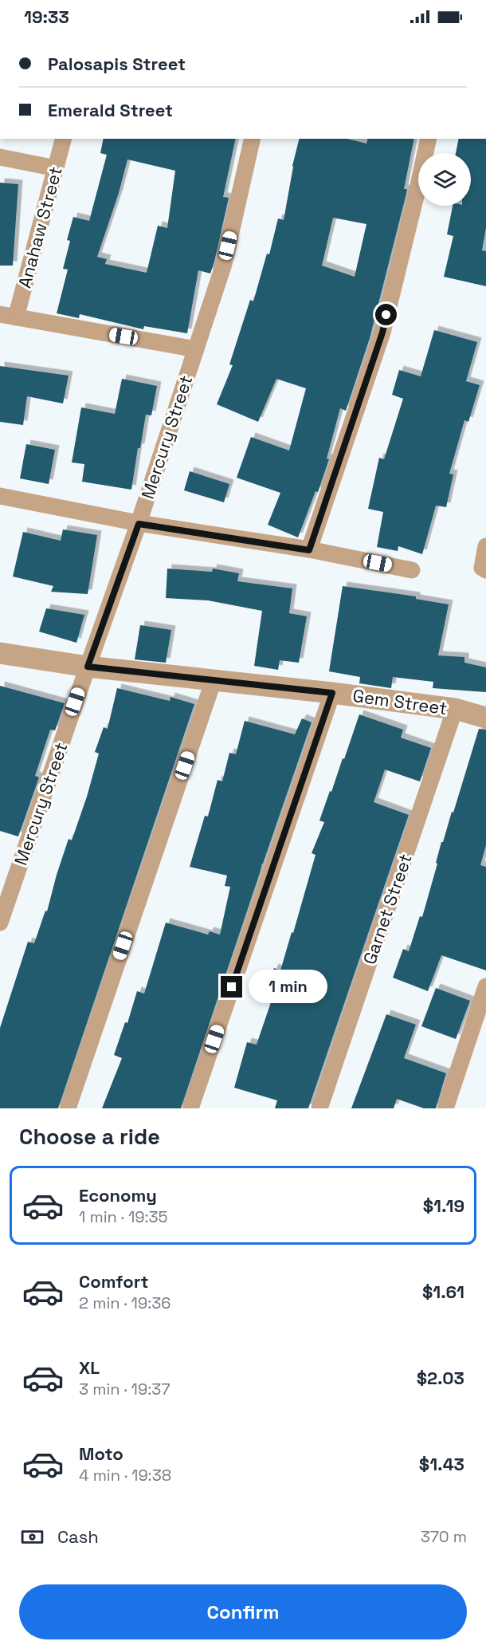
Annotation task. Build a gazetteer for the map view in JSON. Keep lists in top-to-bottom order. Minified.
{"streets":{"street":["Anahaw Street","Mercury Street","Gem Street","Garnet Street"]},"crossings":[["Mercury Street","Gem Street"],["Gem Street","Garnet Street"]],"page":{"status":"19:33","banner":["Palosapis Street","Emerald Street"],"bubble":"1 min","heading":"Choose a ride","list":[{"name":"Economy","note":"1 min · 19:35","value":"$1.19"},{"name":"Comfort","note":"2 min · 19:36","value":"$1.61"},{"name":"XL","note":"3 min · 19:37","value":"$2.03"},{"name":"Moto","note":"4 min · 19:38","value":"$1.43"}],"pay":["Cash","370 m"],"buttons":"Confirm"}}
